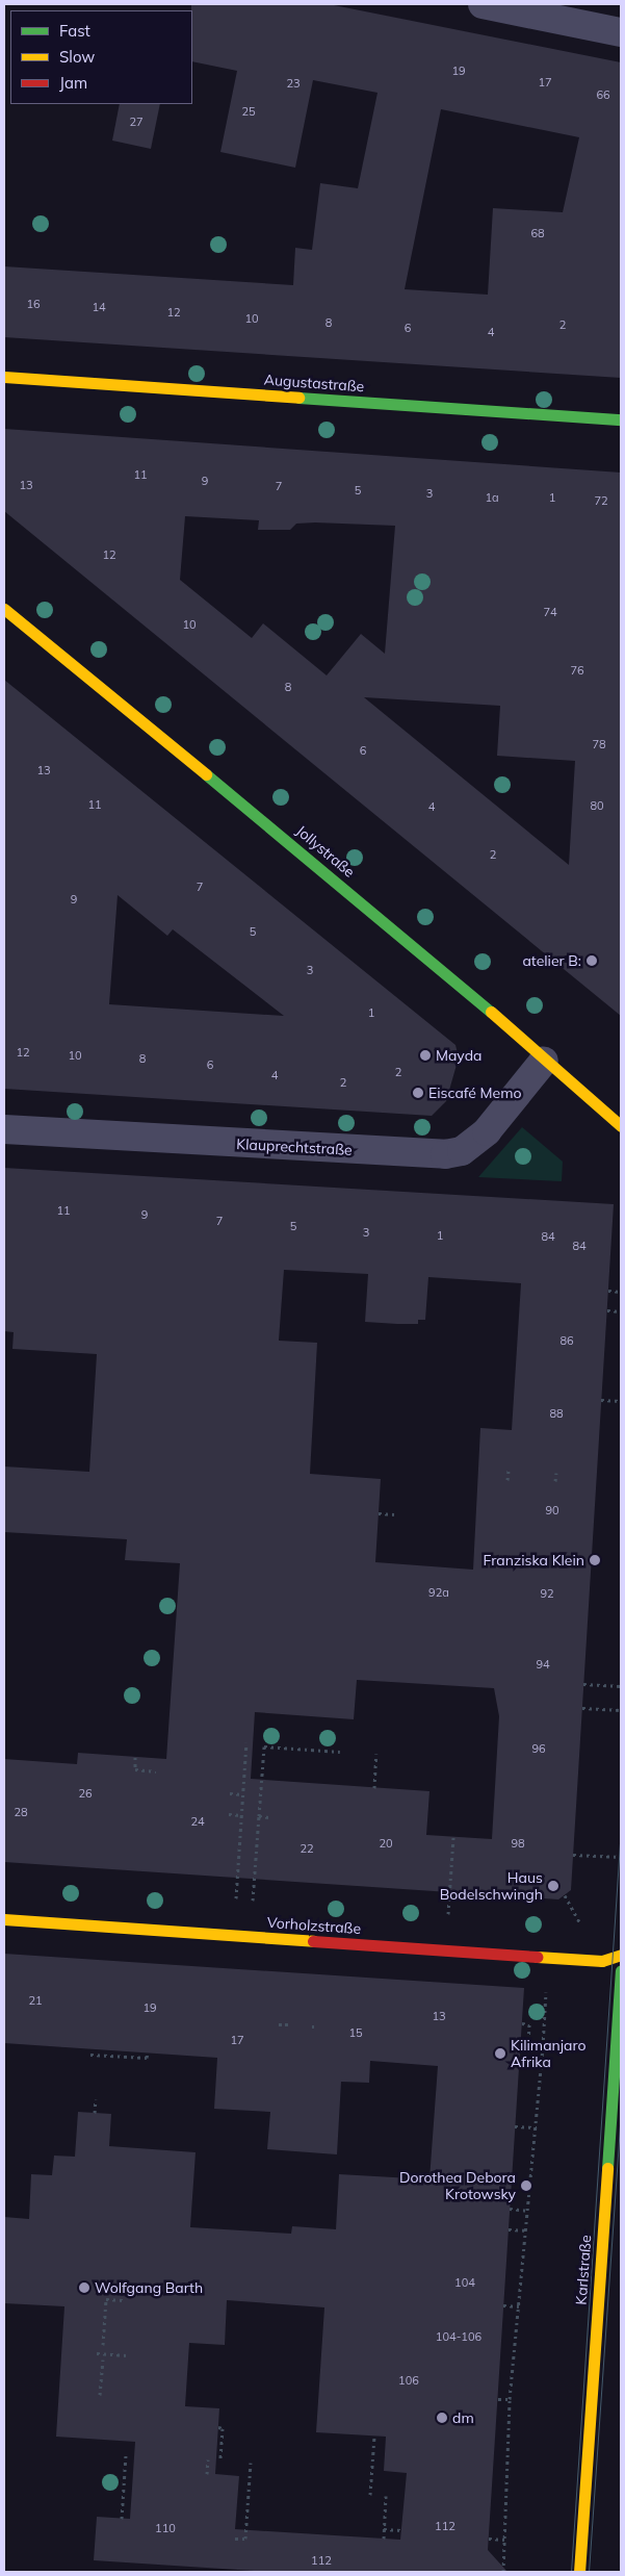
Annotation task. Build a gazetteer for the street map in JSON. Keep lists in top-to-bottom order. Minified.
{"streets":{"street":["Augustastraße","Jollystraße","Klauprechtstraße","Vorholzstraße","Karlstraße"]},"crossings":[["Jollystraße","Klauprechtstraße"]],"places":["atelier B:","Mayda","Eiscafé Memo","Franziska Klein","Haus Bodelschwingh","Kilimanjaro Afrika","Dorothea Debora Krotowsky","Wolfgang Barth","dm"],"house_numbers":["19","17","23","66","25","27","68","16","14","12","10","8","2","6","4","11","9","13","7","5","3","1a","1","72","12","74","10","76","8","78","6","13","11","80","4","2","7","9","5","3","1","12","10","8","6","2","4","2","11","9","7","5","3","1","84","84","86","88","90","92a","92","94","96","26","28","24","20","98","22","21","19","13","15","17","104","104-106","106","112","110","112"],"legend":["Fast","Slow","Jam"]}
